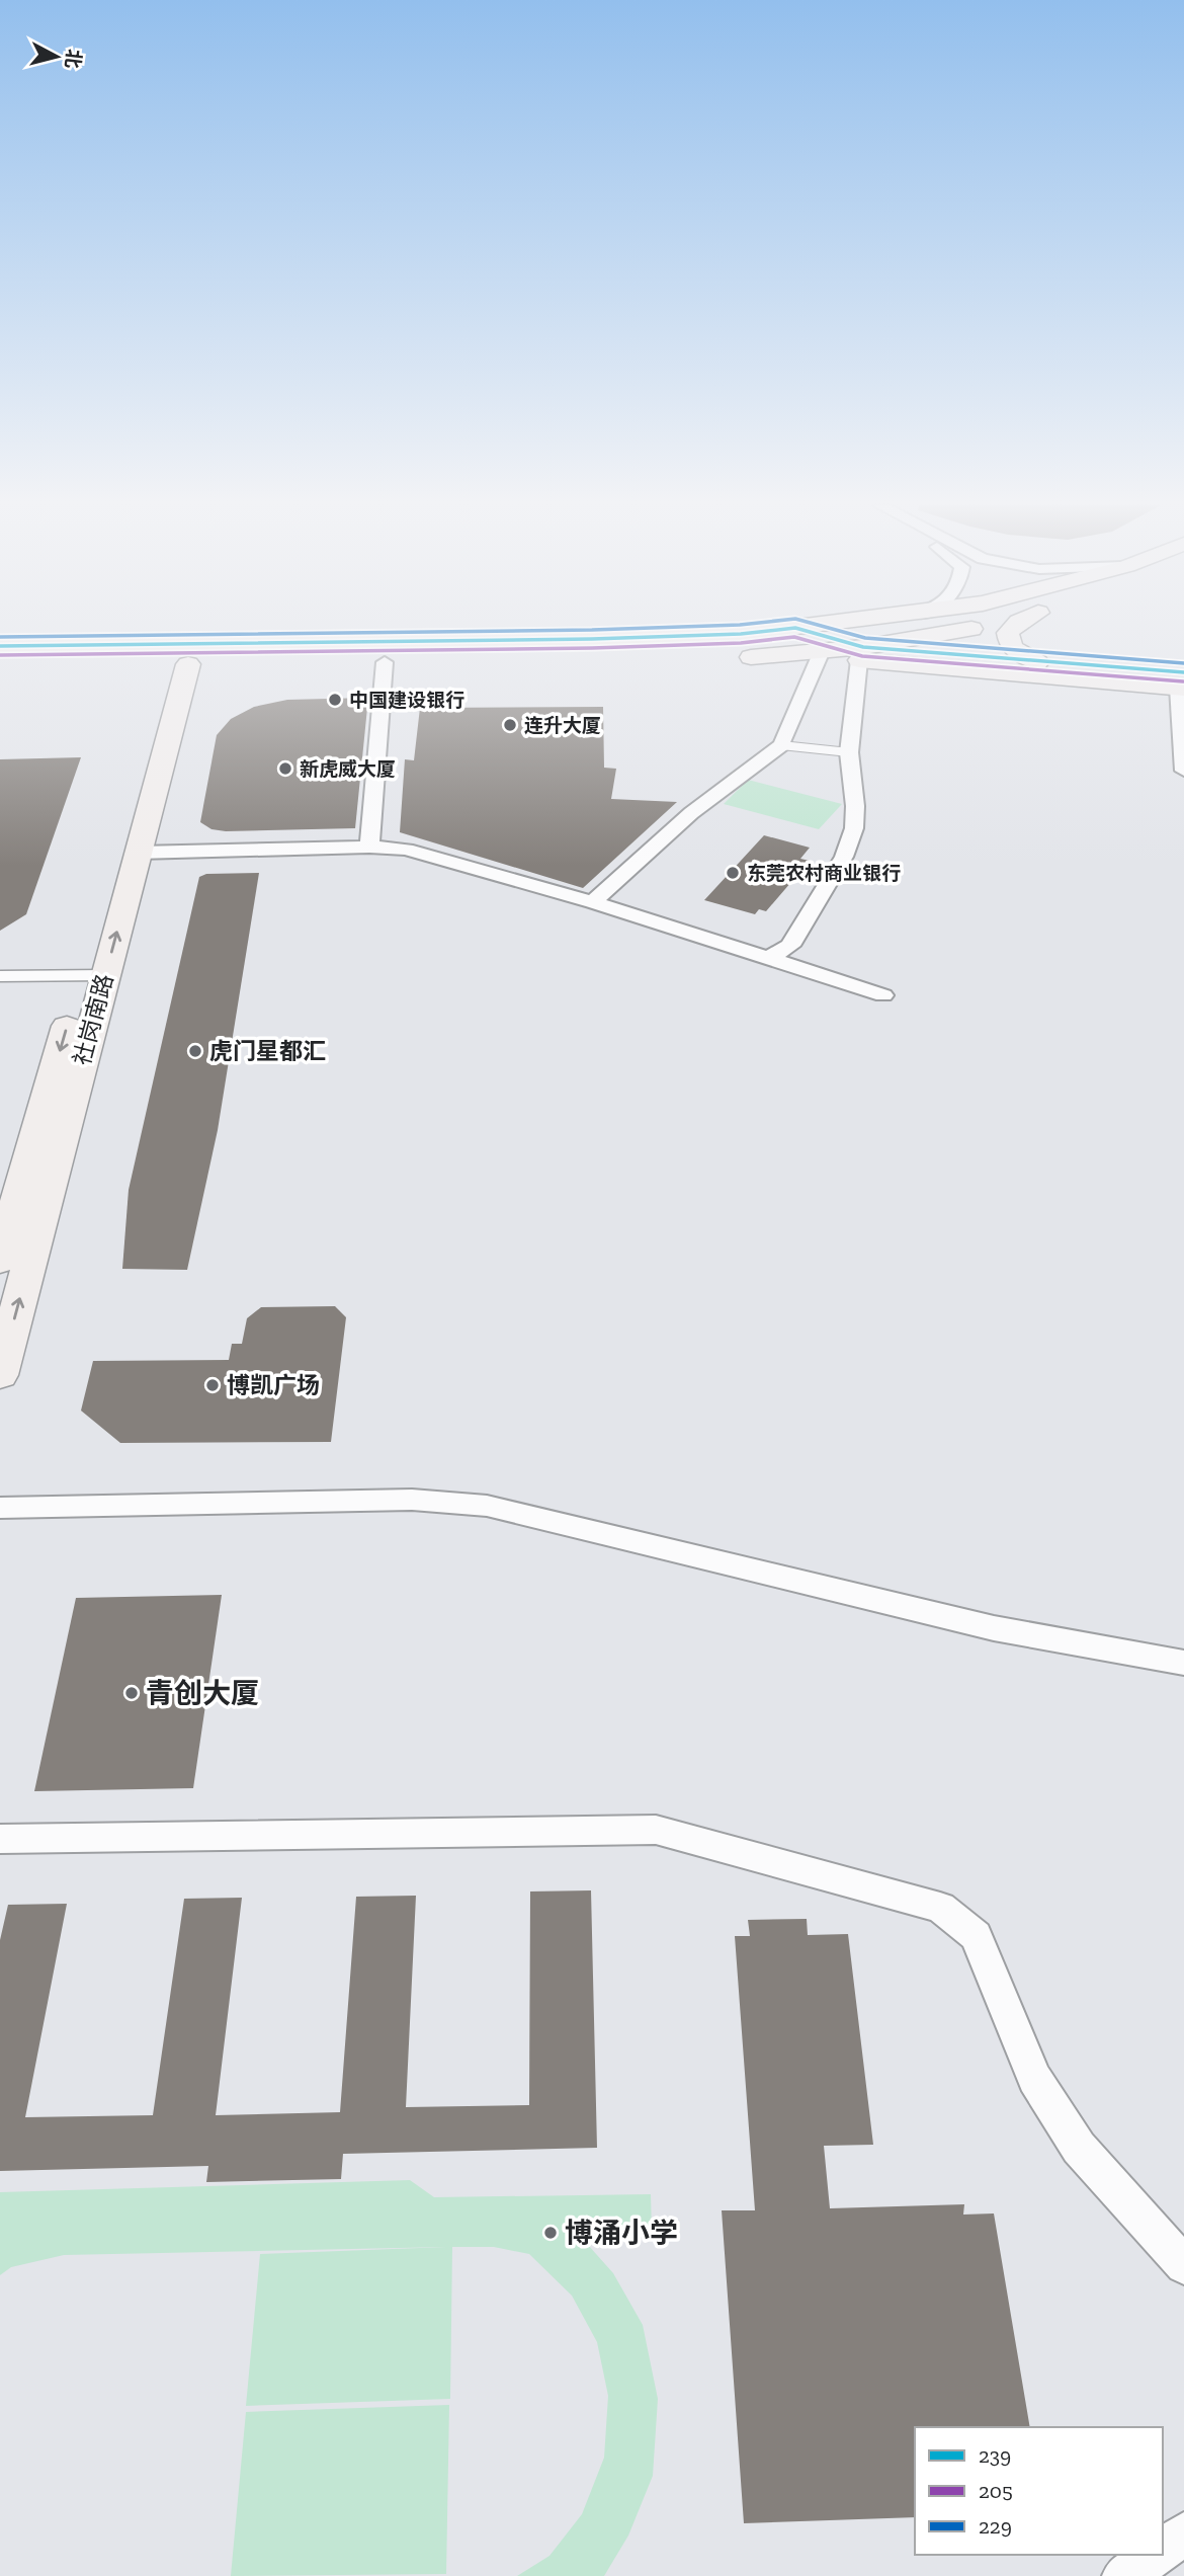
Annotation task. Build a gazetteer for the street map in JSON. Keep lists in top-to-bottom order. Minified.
{"streets":{"street":["社岗南路"]},"places":["中国建设银行","连升大厦","新虎威大厦","东莞农村商业银行","虎门星都汇","博凯广场","青创大厦","博涌小学"],"lines":["transit line 229","transit line 239","transit line 205"],"legend":["239","205","229"],"north":"right"}
